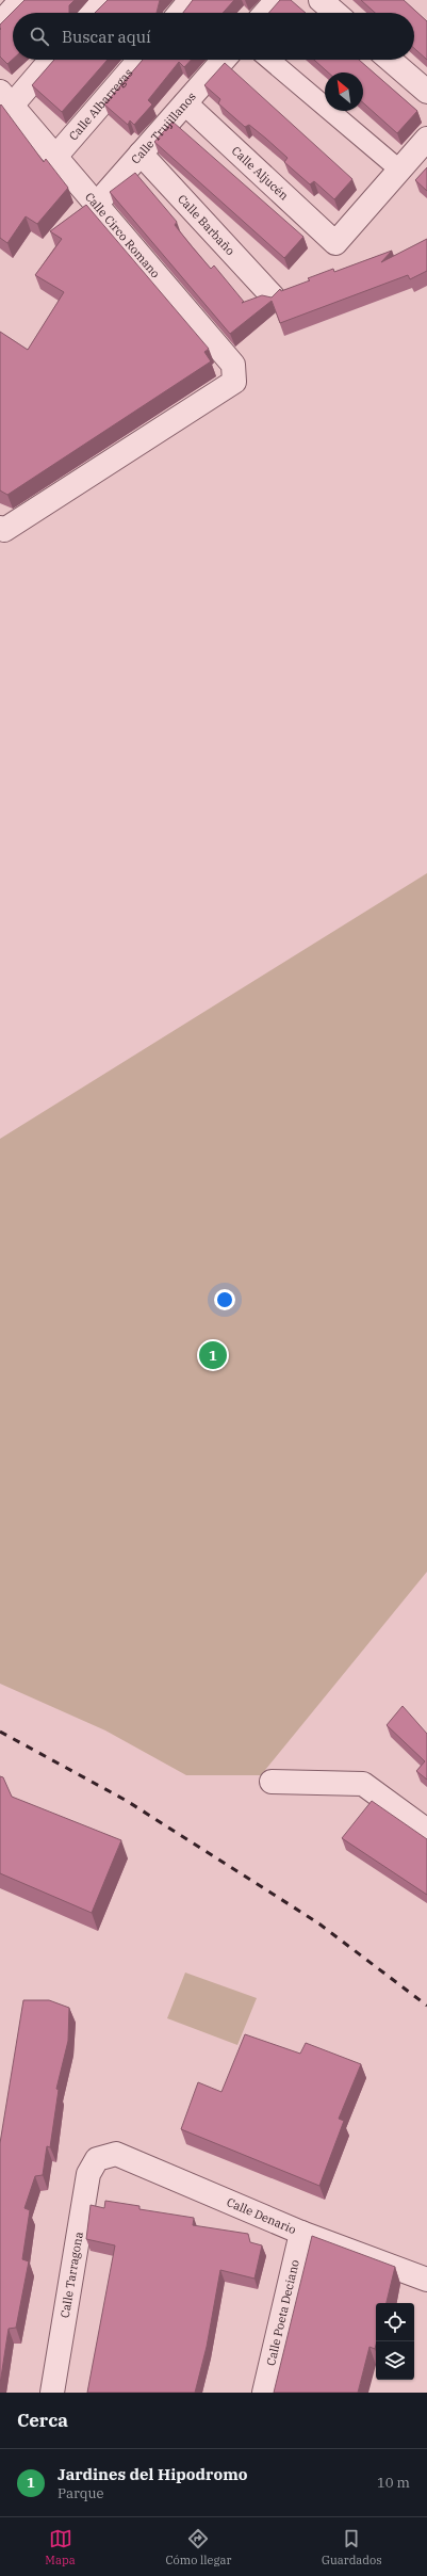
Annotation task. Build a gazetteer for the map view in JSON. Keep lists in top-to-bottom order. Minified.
{"streets":{"street":["Calle Albarregas","Calle Trujillanos","Calle Aljucén","Calle Barbaño","Calle Circo Romano","Calle Denario","Calle Tarragona","Calle Poeta Deciano"]},"crossings":[["Calle Albarregas","Calle Circo Romano"],["Calle Trujillanos","Calle Aljucén"],["Calle Trujillanos","Calle Barbaño"],["Calle Trujillanos","Calle Circo Romano"],["Calle Denario","Calle Tarragona"],["Calle Denario","Calle Poeta Deciano"]],"north":"top left","page":{"search":"Buscar aquí","pins":"1","heading":"Cerca","list":[{"mark":"1","name":"Jardines del Hipodromo","note":"Parque","value":"10 m"}],"nav":["Mapa","Cómo llegar","Guardados"]}}
